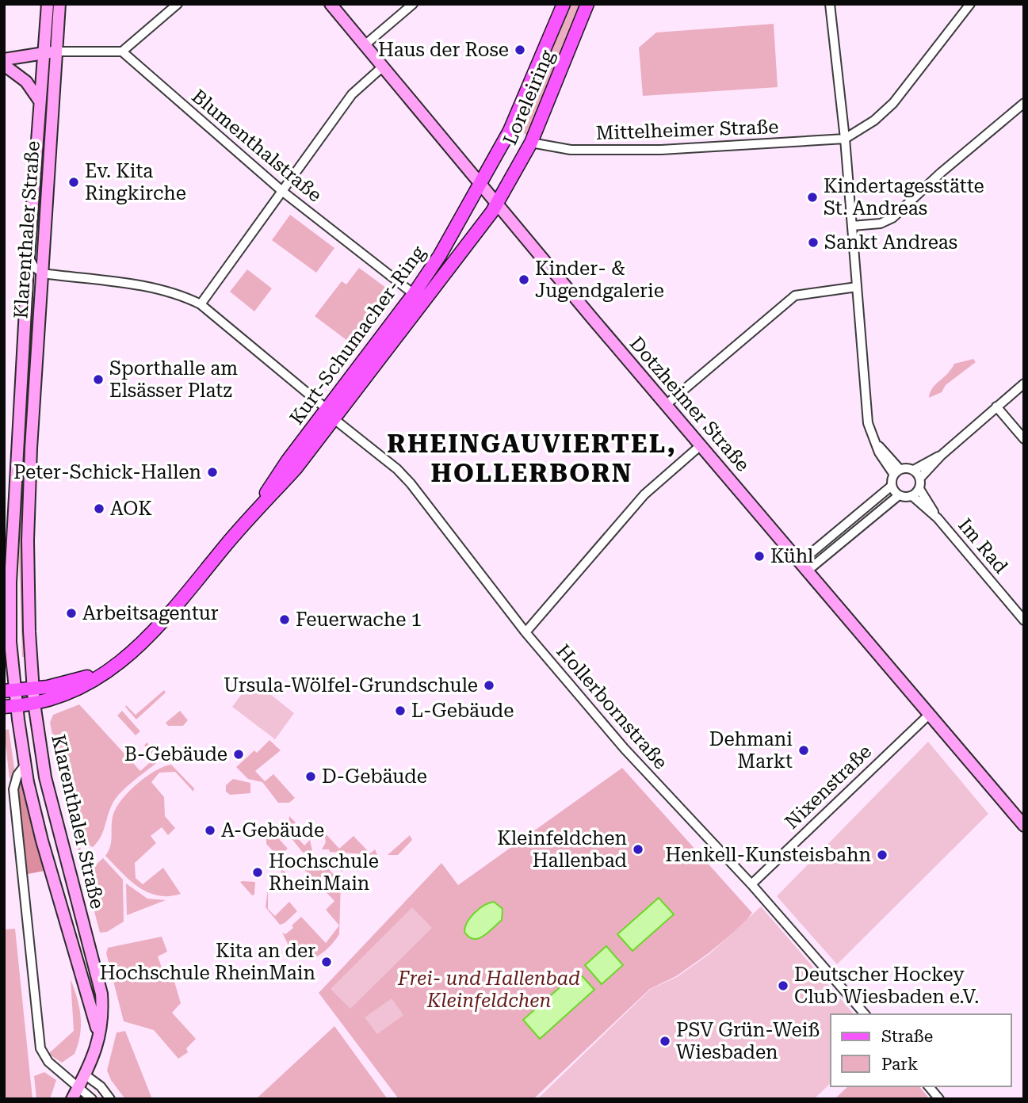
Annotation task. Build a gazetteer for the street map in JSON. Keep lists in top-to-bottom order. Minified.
{"streets":{"main road":["Loreleiring","Klarenthaler Straße","Kurt-Schumacher-Ring","Dotzheimer Straße"],"street":["Mittelheimer Straße","Blumenthalstraße","Im Rad","Hollerbornstraße","Nixenstraße"]},"crossings":[["Loreleiring","Mittelheimer Straße"],["Loreleiring","Kurt-Schumacher-Ring"],["Loreleiring","Dotzheimer Straße"],["Blumenthalstraße","Kurt-Schumacher-Ring"],["Klarenthaler Straße","Kurt-Schumacher-Ring"],["Kurt-Schumacher-Ring","Dotzheimer Straße"],["Kurt-Schumacher-Ring","Hollerbornstraße"],["Dotzheimer Straße","Nixenstraße"],["Hollerbornstraße","Nixenstraße"]],"districts":["RHEINGAUVIERTEL, HOLLERBORN"],"parks":["Frei- und Hallenbad Kleinfeldchen"],"places":["Haus der Rose","Ev. Kita Ringkirche","Kindertagesstätte St. Andreas","Sankt Andreas","Kinder- & Jugendgalerie","Sporthalle am Elsässer Platz","Peter-Schick-Hallen","AOK","Kühl","Arbeitsagentur","Feuerwache 1","Ursula-Wölfel-Grundschule","L-Gebäude","Dehmani Markt","B-Gebäude","D-Gebäude","A-Gebäude","Kleinfeldchen Hallenbad","Henkell-Kunsteisbahn","Hochschule RheinMain","Kita an der Hochschule RheinMain","Deutscher Hockey Club Wiesbaden e.V.","PSV Grün-Weiß Wiesbaden"],"legend":["Straße","Park"]}
